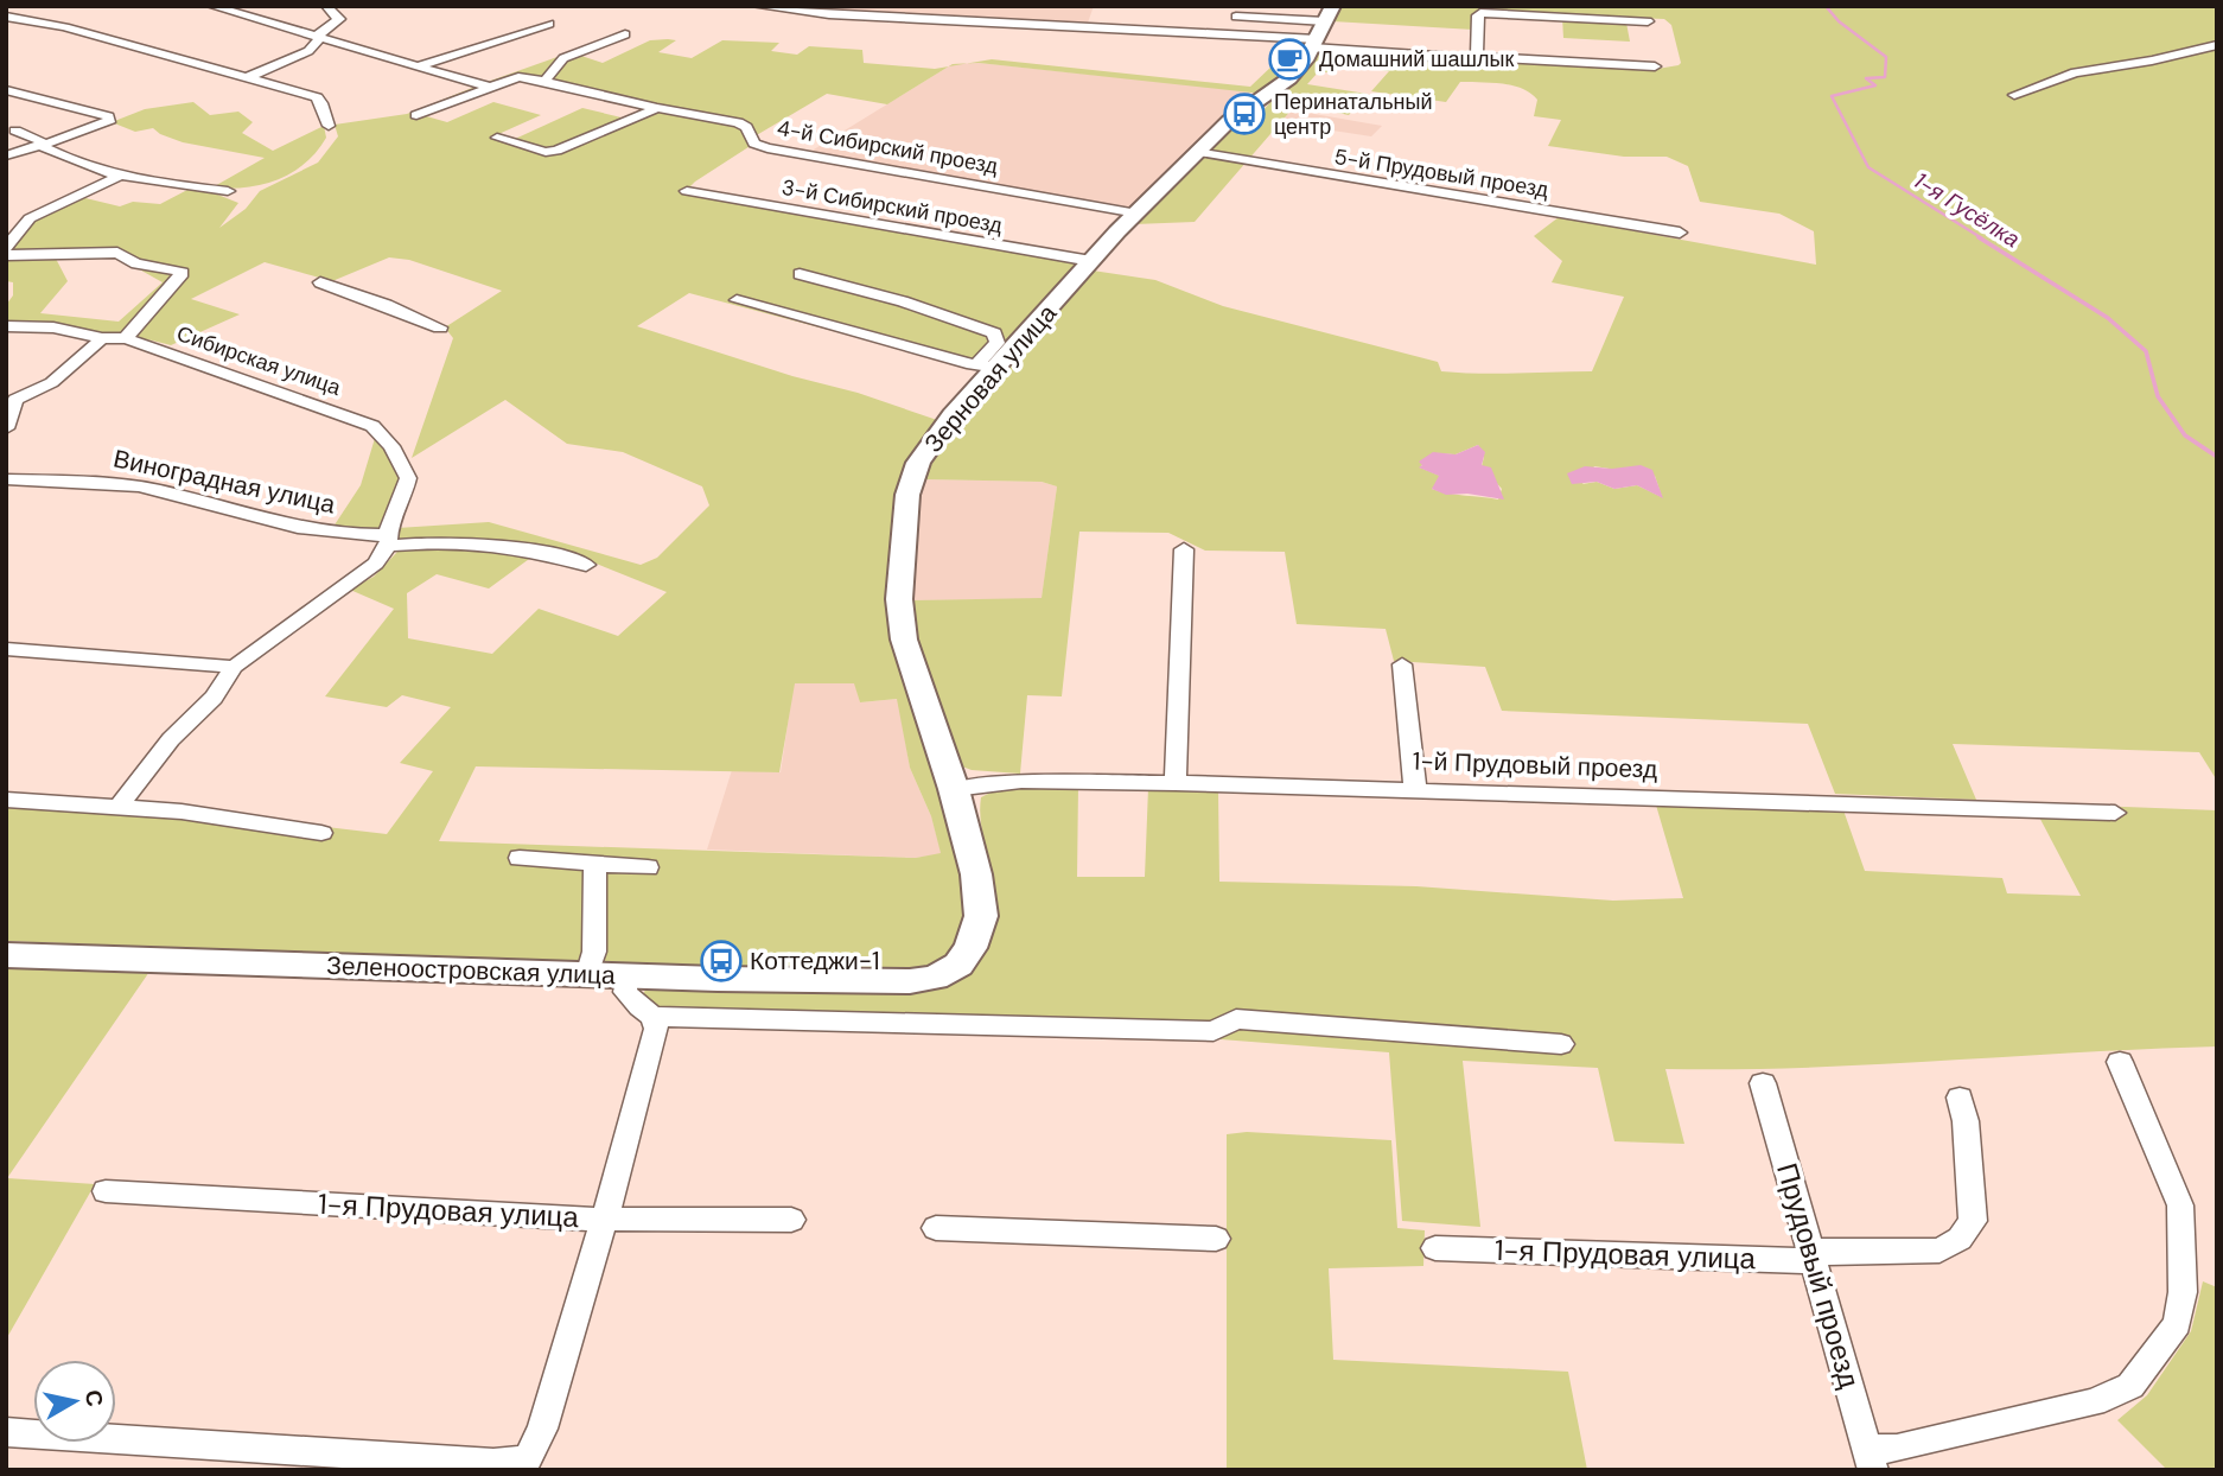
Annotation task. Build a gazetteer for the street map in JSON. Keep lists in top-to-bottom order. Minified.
{"streets":{"street":["4-й Сибирский проезд","5-й Прудовый проезд","3-й Сибирский проезд","Сибирская улица","Зерновая улица","Виноградная улица","1-й Прудовый проезд","Зеленоостровская улица","1-я Прудовая улица","Прудовый проезд"]},"crossings":[["4-й Сибирский проезд","Зерновая улица"],["5-й Прудовый проезд","Зерновая улица"],["3-й Сибирский проезд","Зерновая улица"],["Сибирская улица","Виноградная улица"],["Зерновая улица","1-й Прудовый проезд"],["Зерновая улица","Зеленоостровская улица"],["1-я Прудовая улица","Прудовый проезд"]],"water":["1-я Гусёлка"],"places":{"cafe":["Домашний шашлык"],"bus stop":["Перинатальный центр","Коттеджи-1"]},"north":"right"}
